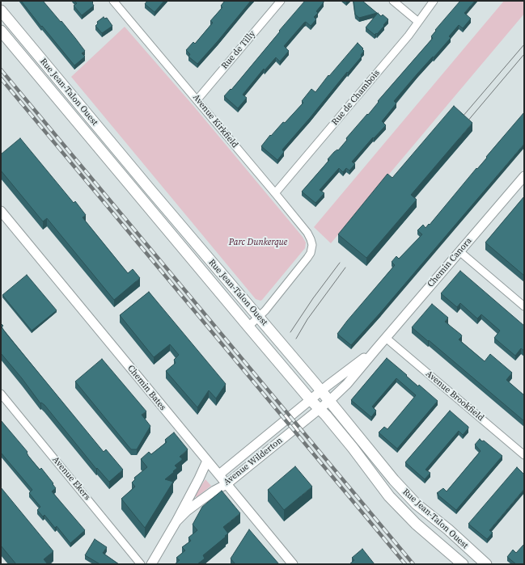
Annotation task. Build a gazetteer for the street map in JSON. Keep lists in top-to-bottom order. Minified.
{"streets":{"main road":["Rue Jean-Talon Ouest"],"street":["Rue de Tilly","Rue de Chambois","Avenue Kirkfield","Chemin Canora","Chemin Bates","Avenue Brookfield","Avenue Wilderton","Avenue Ekers"]},"crossings":[["Rue de Tilly","Avenue Kirkfield"],["Rue Jean-Talon Ouest","Avenue Kirkfield"],["Rue Jean-Talon Ouest","Chemin Canora"],["Rue Jean-Talon Ouest","Avenue Wilderton"],["Rue de Chambois","Avenue Kirkfield"],["Chemin Canora","Avenue Brookfield"],["Chemin Canora","Avenue Wilderton"],["Chemin Bates","Avenue Wilderton"]],"parks":["Parc Dunkerque"]}
